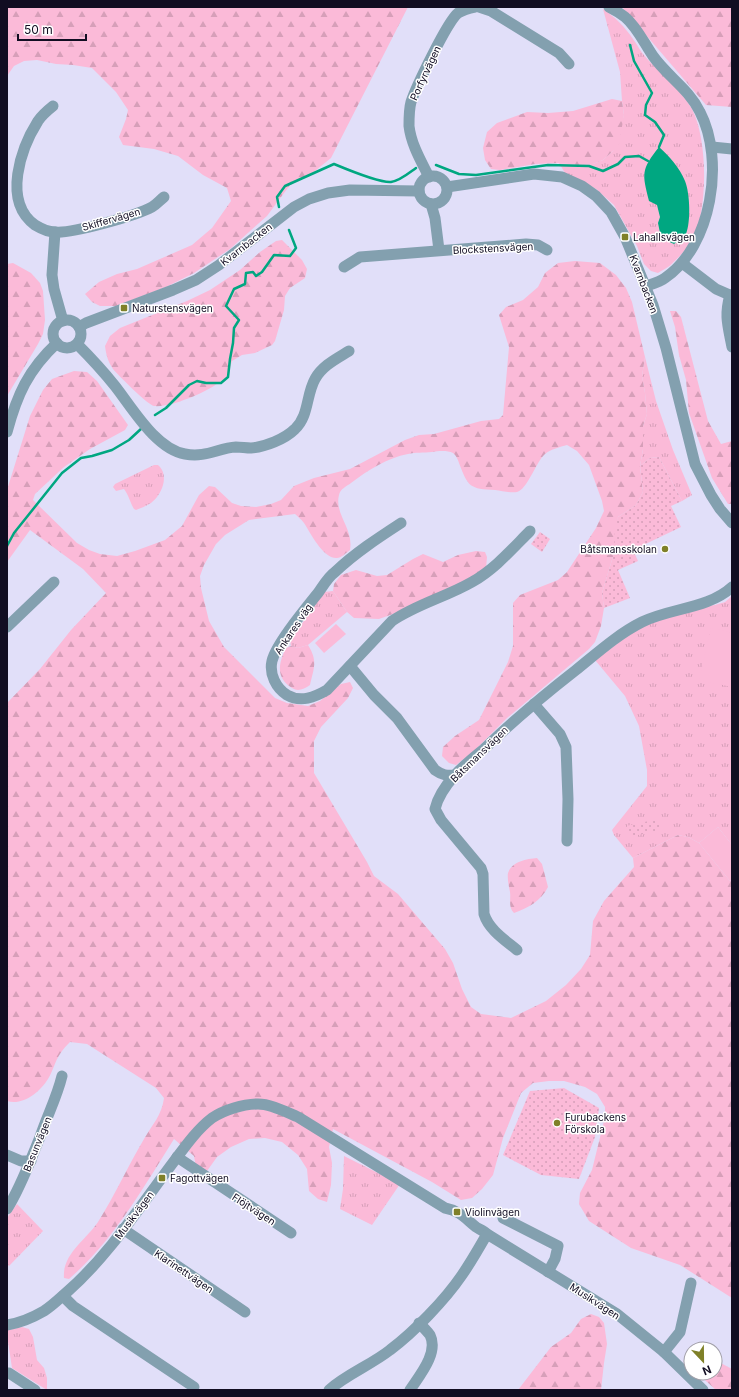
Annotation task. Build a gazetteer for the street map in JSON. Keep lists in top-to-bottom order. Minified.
{"streets":{"street":["Porfyrvägen","Skiffervägen","Kvarnbacken","Blockstensvägen","Ankares väg","Båtsmansvägen","Basunvägen","Flöjtvägen","Musikvägen","Klarinettvägen"]},"crossings":[["Porfyrvägen","Kvarnbacken"],["Porfyrvägen","Blockstensvägen"],["Kvarnbacken","Blockstensvägen"],["Flöjtvägen","Musikvägen"],["Musikvägen","Klarinettvägen"]],"places":{"transit":["Lahallsvägen","Naturstensvägen","Fagottvägen","Violinvägen"],"other":["Båtsmansskolan","Furubackens Förskola"]},"scale_bar":"50 m","north":"bottom"}
